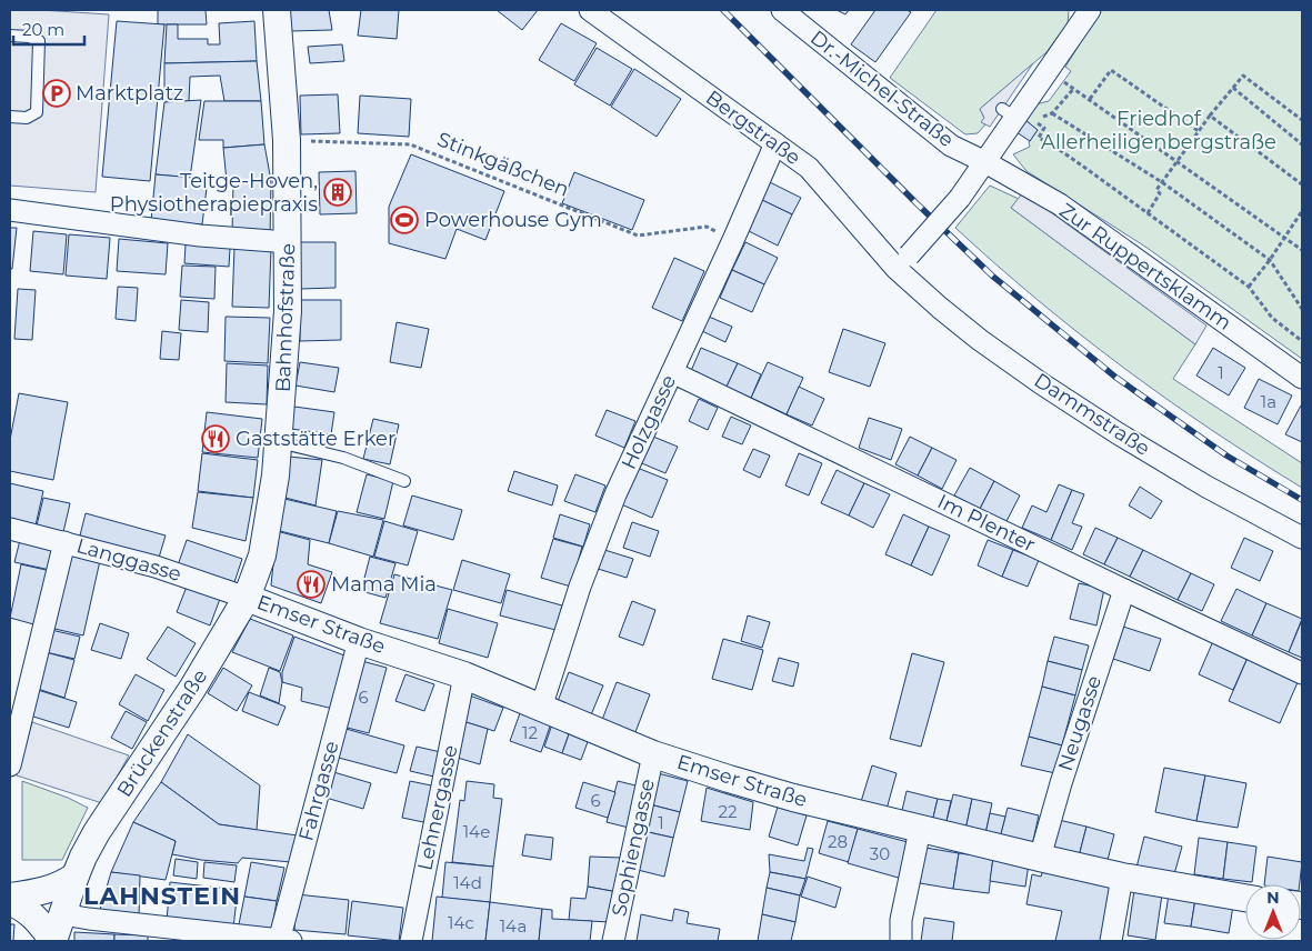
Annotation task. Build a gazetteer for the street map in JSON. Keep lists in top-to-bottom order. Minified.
{"streets":{"street":["Dr.-Michel-Straße","Bergstraße","Zur Ruppertsklamm","Bahnhofstraße","Dammstraße","Holzgasse","Im Plenter","Langgasse","Emser Straße","Neugasse","Brückenstraße","Fahrgasse","Lehnergasse","Sophiengasse"],"path":["Stinkgäßchen"]},"crossings":[["Dr.-Michel-Straße","Zur Ruppertsklamm"],["Bergstraße","Dammstraße"],["Bergstraße","Holzgasse"],["Stinkgäßchen","Bahnhofstraße"],["Stinkgäßchen","Holzgasse"],["Bahnhofstraße","Brückenstraße"],["Holzgasse","Im Plenter"],["Holzgasse","Emser Straße"],["Im Plenter","Neugasse"],["Langgasse","Emser Straße"],["Langgasse","Brückenstraße"],["Emser Straße","Neugasse"],["Emser Straße","Brückenstraße"],["Emser Straße","Fahrgasse"],["Emser Straße","Lehnergasse"],["Emser Straße","Sophiengasse"]],"districts":["LAHNSTEIN"],"parks":["Friedhof Allerheiligenbergstraße"],"places":{"parking":["Marktplatz"],"building":["Teitge-Hoven, Physiotherapiepraxis"],"sports":["Powerhouse Gym"],"restaurant":["Gaststätte Erker","Mama Mia"]},"house_numbers":["1","1a","6","12","6","22","1","14e","28","30","14d","14c","14a"],"scale_bar":"20 m","north":"top"}
